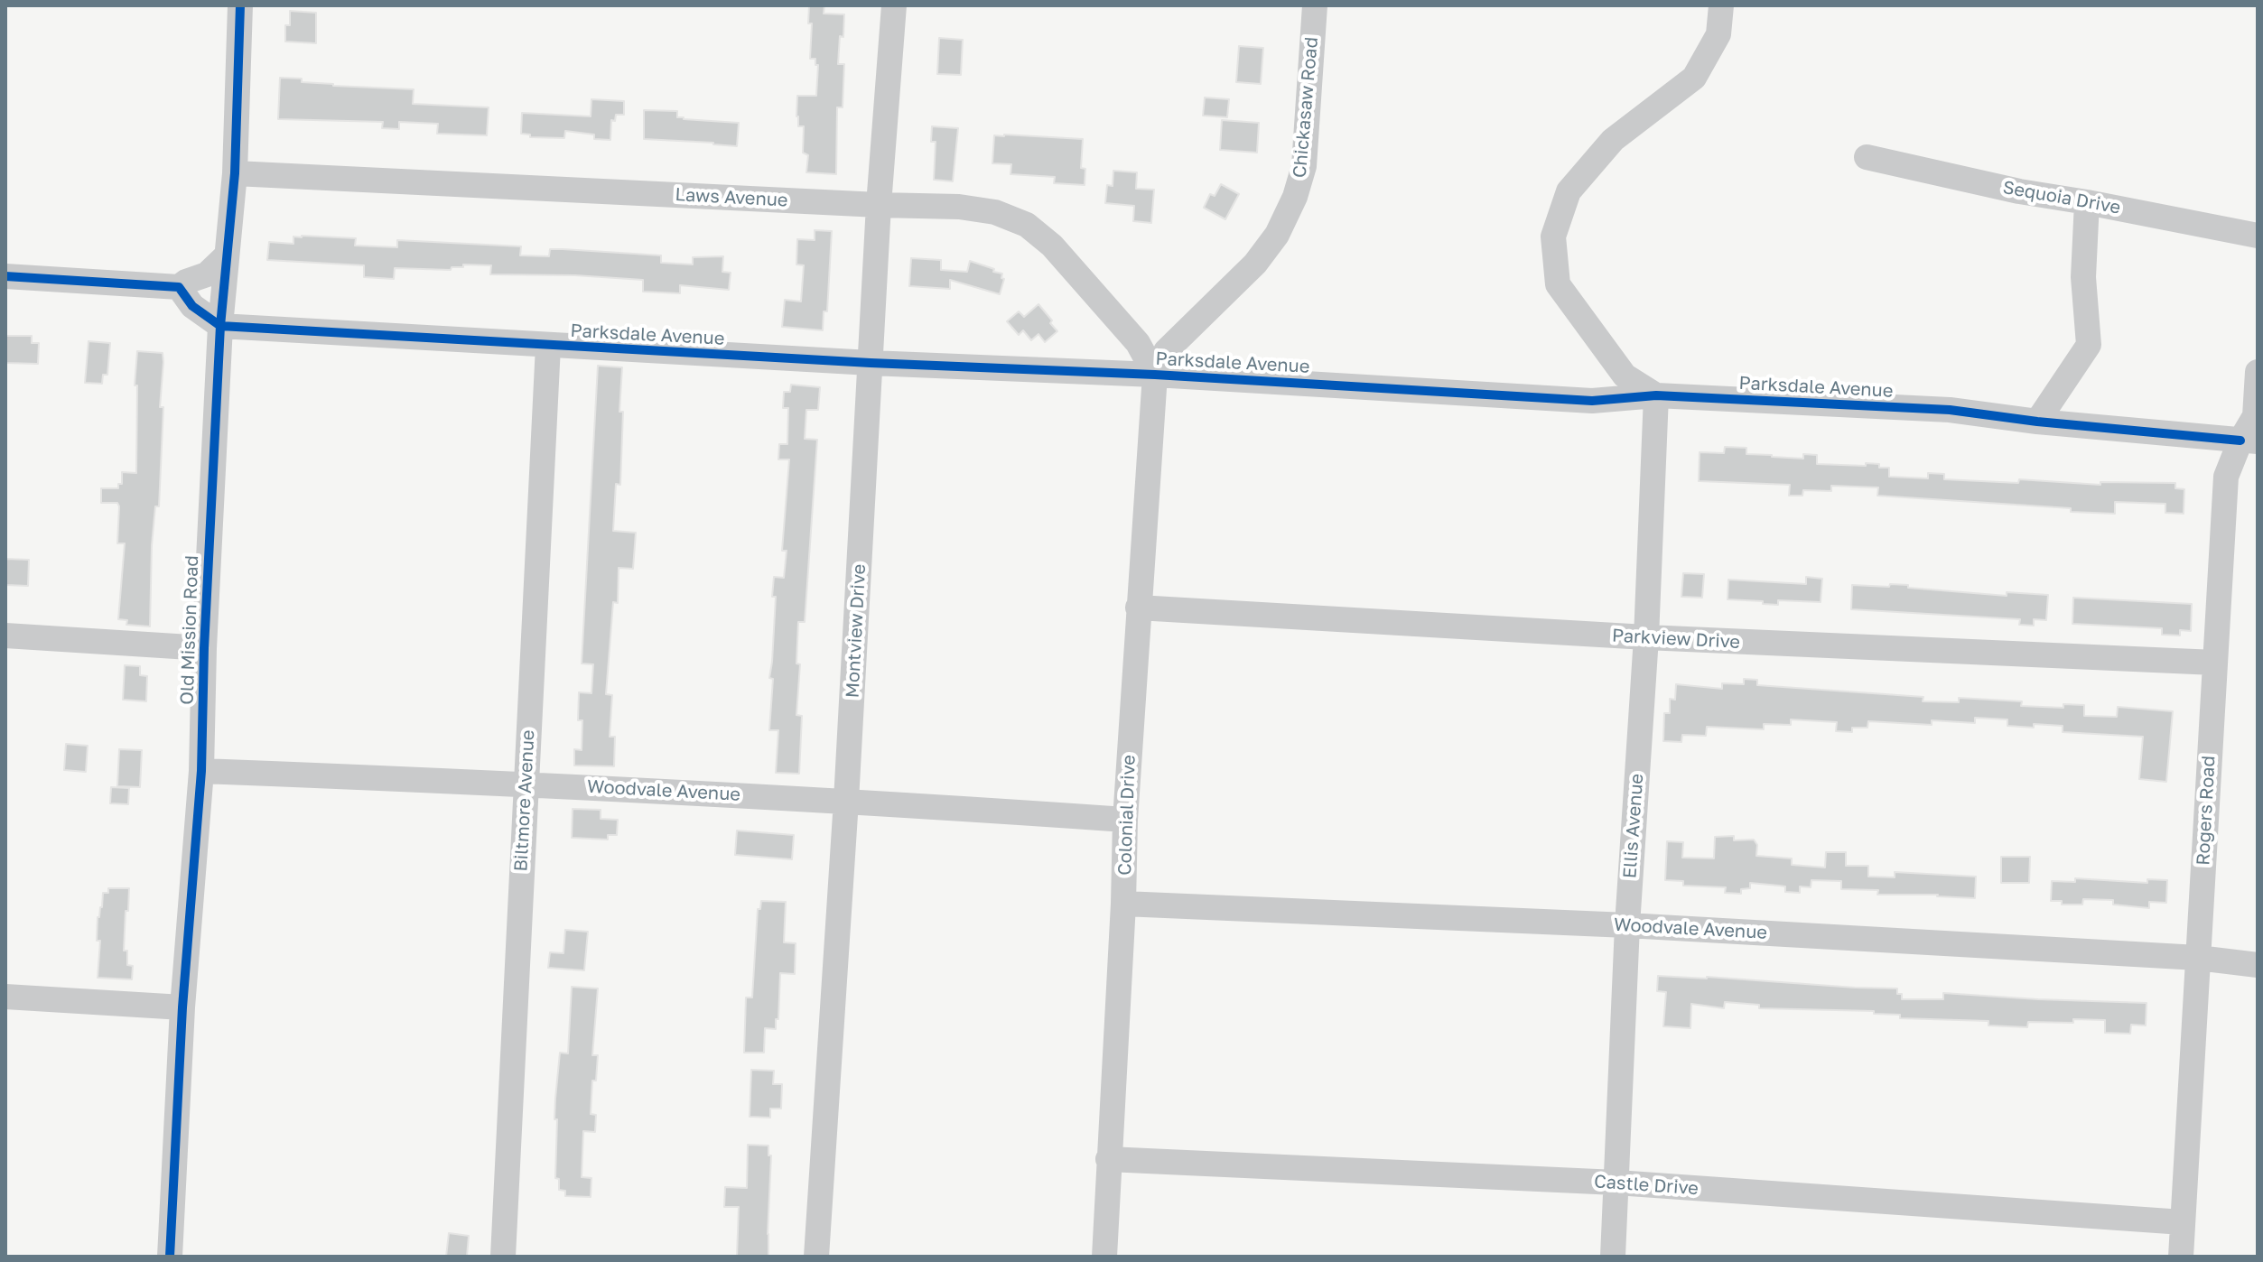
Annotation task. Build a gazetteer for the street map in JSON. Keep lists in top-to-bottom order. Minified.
{"streets":{"street":["Chickasaw Road","Laws Avenue","Sequoia Drive","Parksdale Avenue","Old Mission Road","Montview Drive","Parkview Drive","Woodvale Avenue","Biltmore Avenue","Rogers Road","Colonial Drive","Ellis Avenue","Castle Drive"]},"crossings":[["Chickasaw Road","Laws Avenue"],["Chickasaw Road","Parksdale Avenue"],["Chickasaw Road","Colonial Drive"],["Laws Avenue","Parksdale Avenue"],["Laws Avenue","Old Mission Road"],["Laws Avenue","Montview Drive"],["Laws Avenue","Colonial Drive"],["Parksdale Avenue","Old Mission Road"],["Parksdale Avenue","Montview Drive"],["Parksdale Avenue","Biltmore Avenue"],["Parksdale Avenue","Rogers Road"],["Parksdale Avenue","Colonial Drive"],["Parksdale Avenue","Ellis Avenue"],["Old Mission Road","Woodvale Avenue"],["Montview Drive","Woodvale Avenue"],["Parkview Drive","Rogers Road"],["Parkview Drive","Colonial Drive"],["Parkview Drive","Ellis Avenue"],["Woodvale Avenue","Biltmore Avenue"],["Woodvale Avenue","Rogers Road"],["Woodvale Avenue","Colonial Drive"],["Woodvale Avenue","Ellis Avenue"],["Rogers Road","Castle Drive"],["Colonial Drive","Castle Drive"],["Ellis Avenue","Castle Drive"]]}
